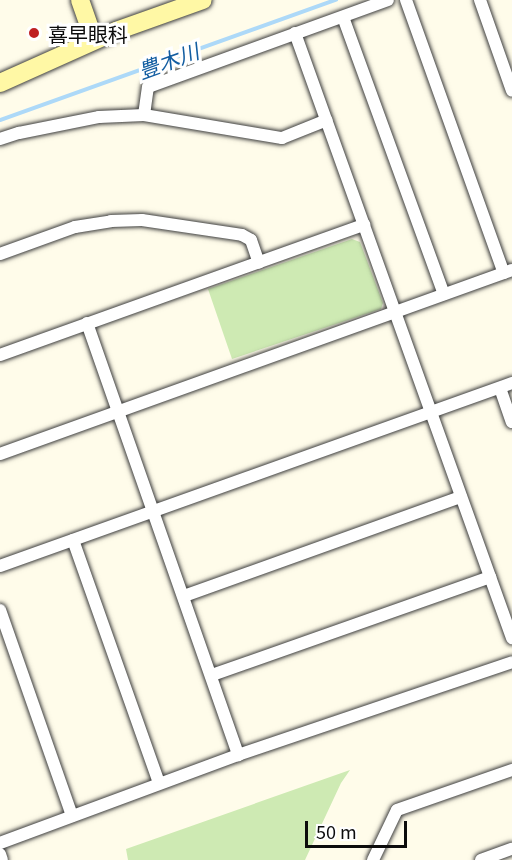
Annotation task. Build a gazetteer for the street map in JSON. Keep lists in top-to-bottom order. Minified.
{"water":["豊木川"],"places":["喜早眼科"],"scale_bar":"50 m"}
